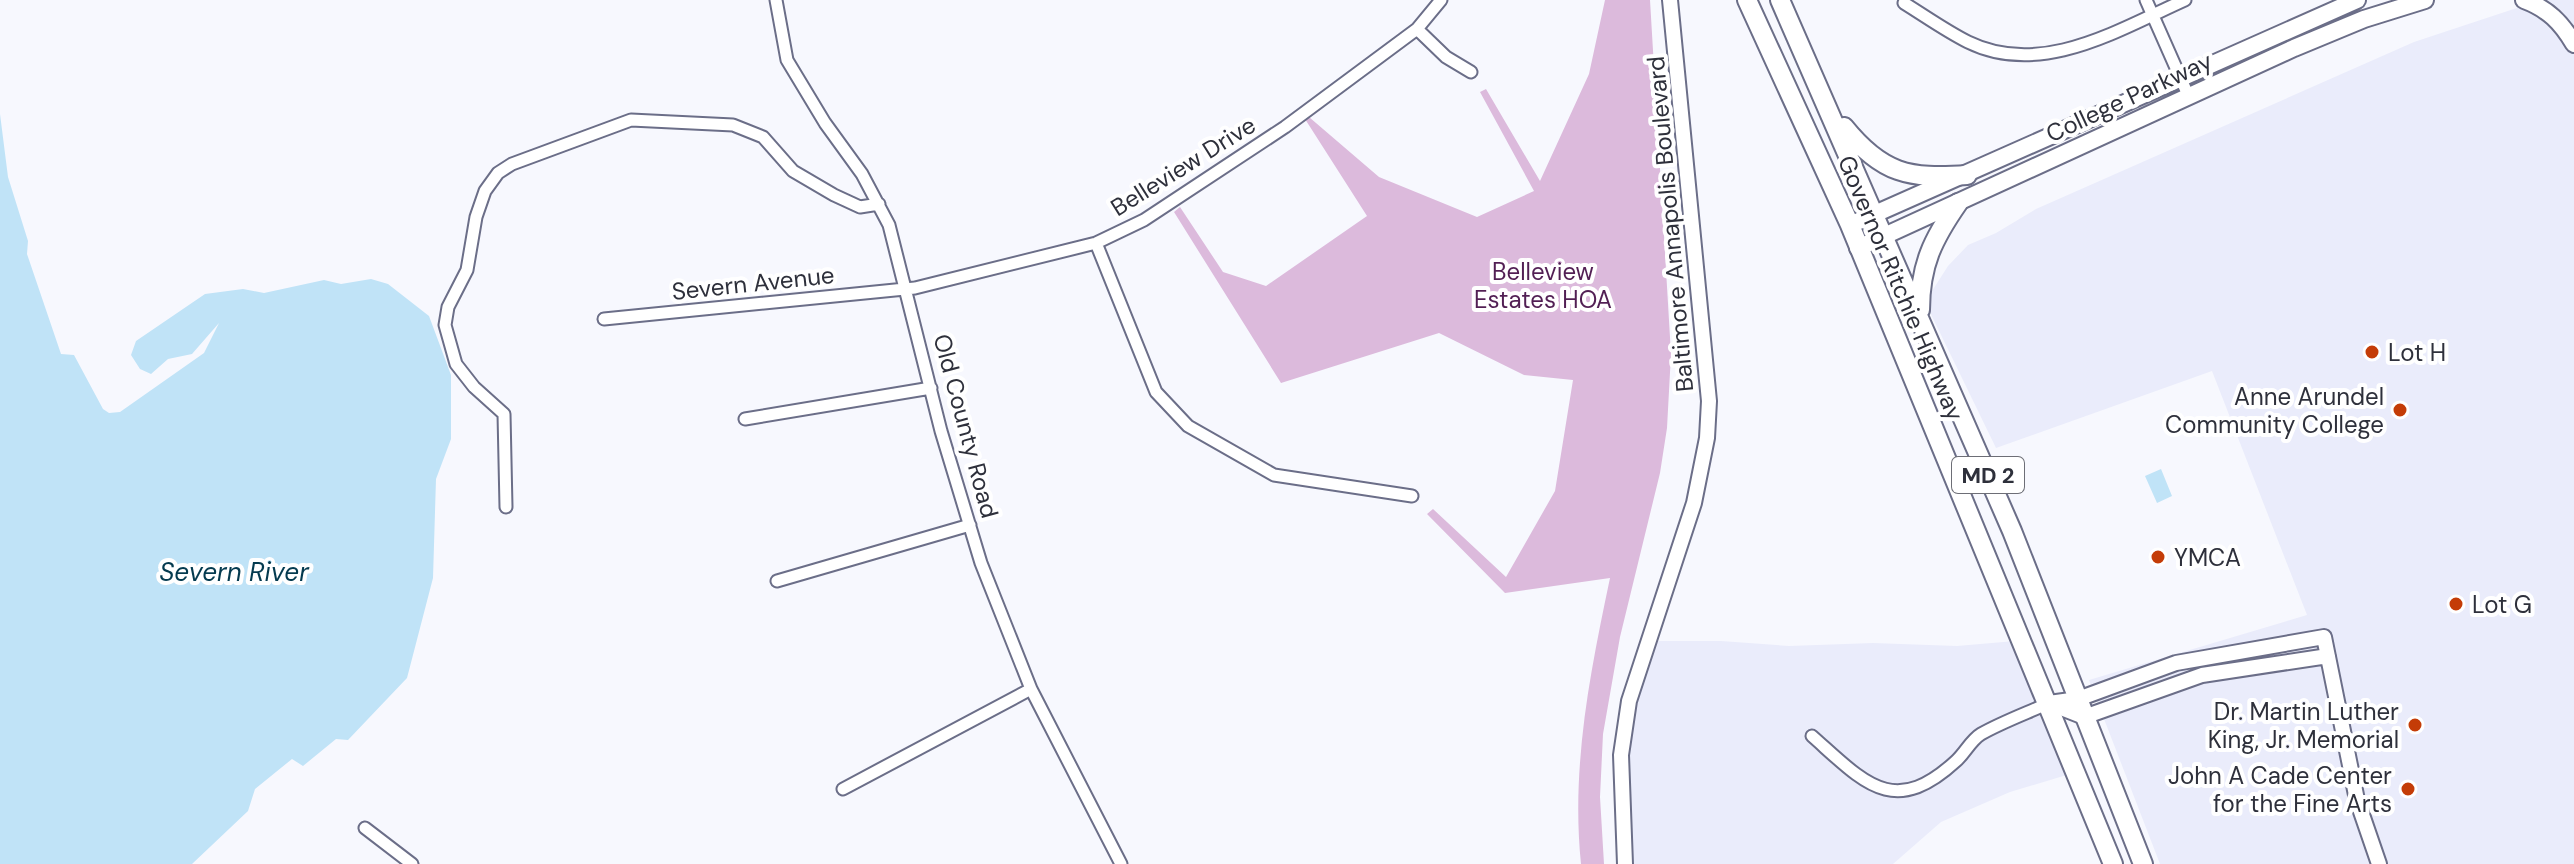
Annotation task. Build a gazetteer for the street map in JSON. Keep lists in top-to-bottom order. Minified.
{"streets":{"highway":["Governor Ritchie Highway","MD 2"],"main road":["College Parkway"],"street":["Belleview Drive","Baltimore Annapolis Boulevard","Severn Avenue","Old County Road"]},"crossings":[["College Parkway","Governor Ritchie Highway"],["Belleview Drive","Severn Avenue"],["Belleview Drive","Old County Road"],["Severn Avenue","Old County Road"]],"water":["Severn River"],"parks":["Belleview Estates HOA"],"places":["Lot H","Anne Arundel Community College","YMCA","Lot G","Dr. Martin Luther King, Jr. Memorial","John A Cade Center for the Fine Arts"]}
